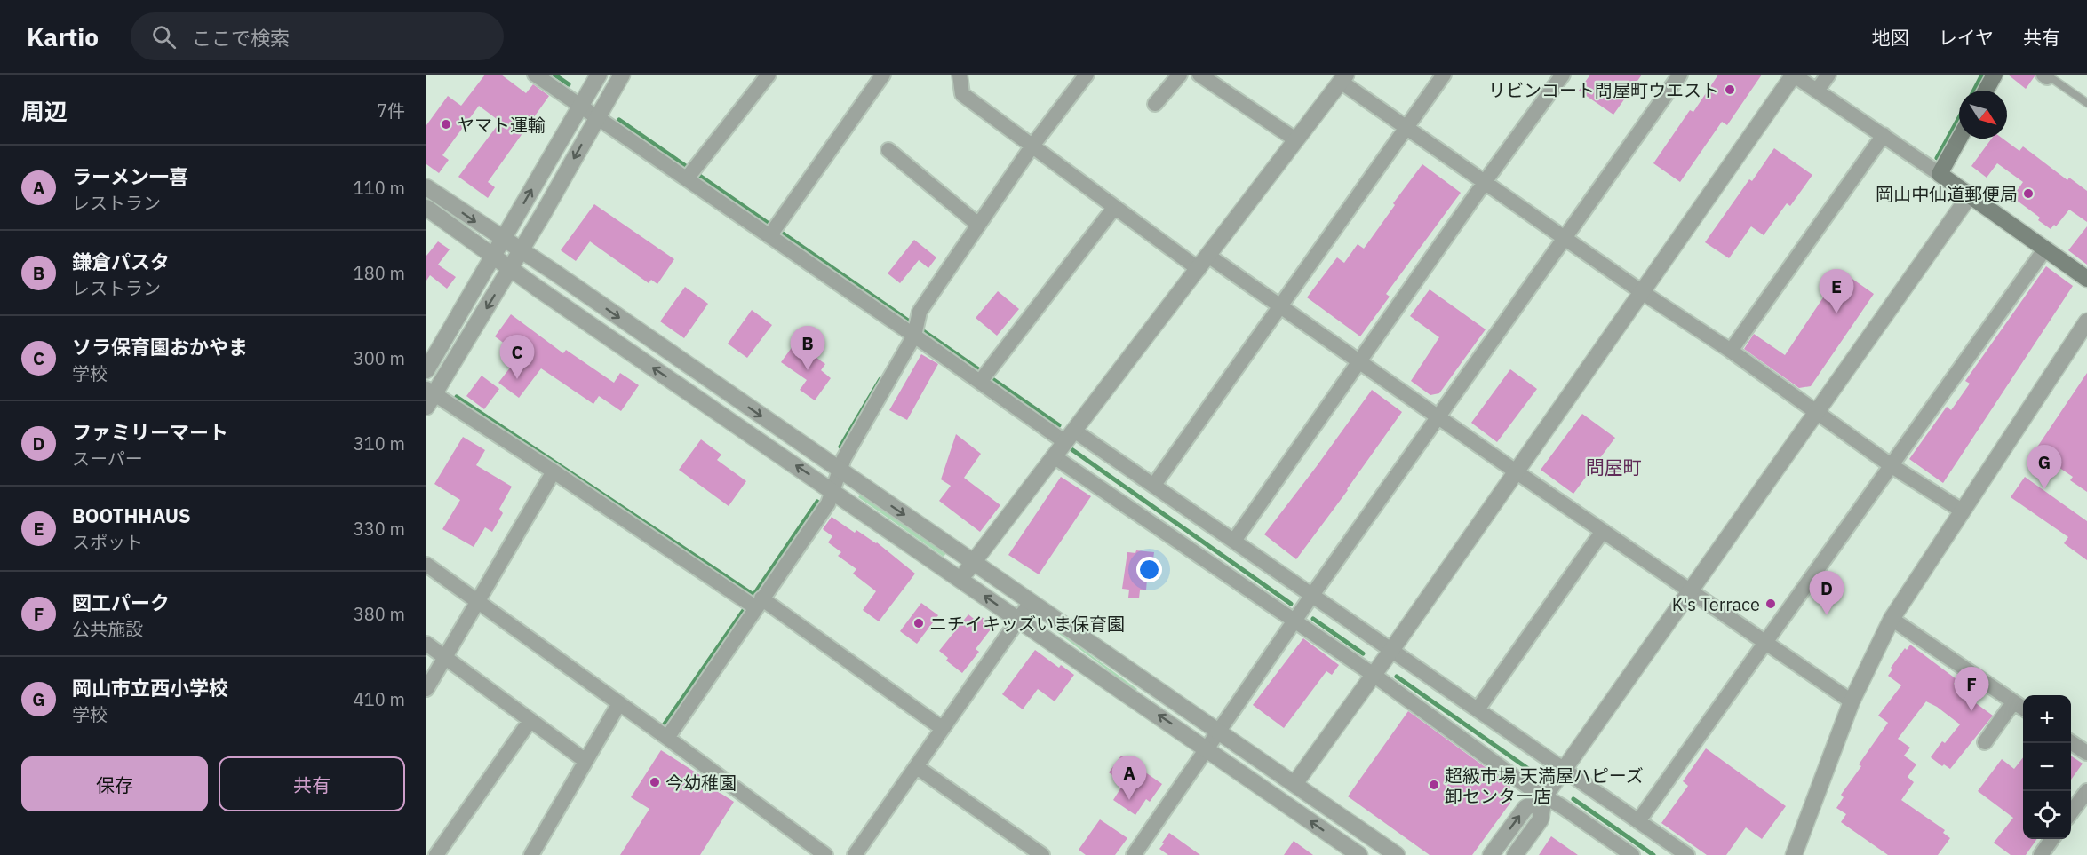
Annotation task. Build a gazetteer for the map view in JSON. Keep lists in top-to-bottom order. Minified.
{"districts":["問屋町"],"places":["リビンコート問屋町ウエスト","ヤマト運輸","岡山中仙道郵便局","K's Terrace","ニチイキッズいま保育園","今幼稚園","超級市場 天満屋ハピーズ 卸センター店"],"north":"bottom right","page":{"header":"Kartio","search":"ここで検索","nav":["地図","レイヤ","共有"],"heading":["周辺","7件"],"list":[{"mark":"A","name":"ラーメン一喜","note":"レストラン","value":"110 m"},{"mark":"B","name":"鎌倉パスタ","note":"レストラン","value":"180 m"},{"mark":"C","name":"ソラ保育園おかやま","note":"学校","value":"300 m"},{"mark":"D","name":"ファミリーマート","note":"スーパー","value":"310 m"},{"mark":"E","name":"BOOTHHAUS","note":"スポット","value":"330 m"},{"mark":"F","name":"図工パーク","note":"公共施設","value":"380 m"},{"mark":"G","name":"岡山市立西小学校","note":"学校","value":"410 m"}],"pins":["E","B","C","G","D","F","A"],"map_buttons":["+","−"],"buttons":["保存","共有"]}}
